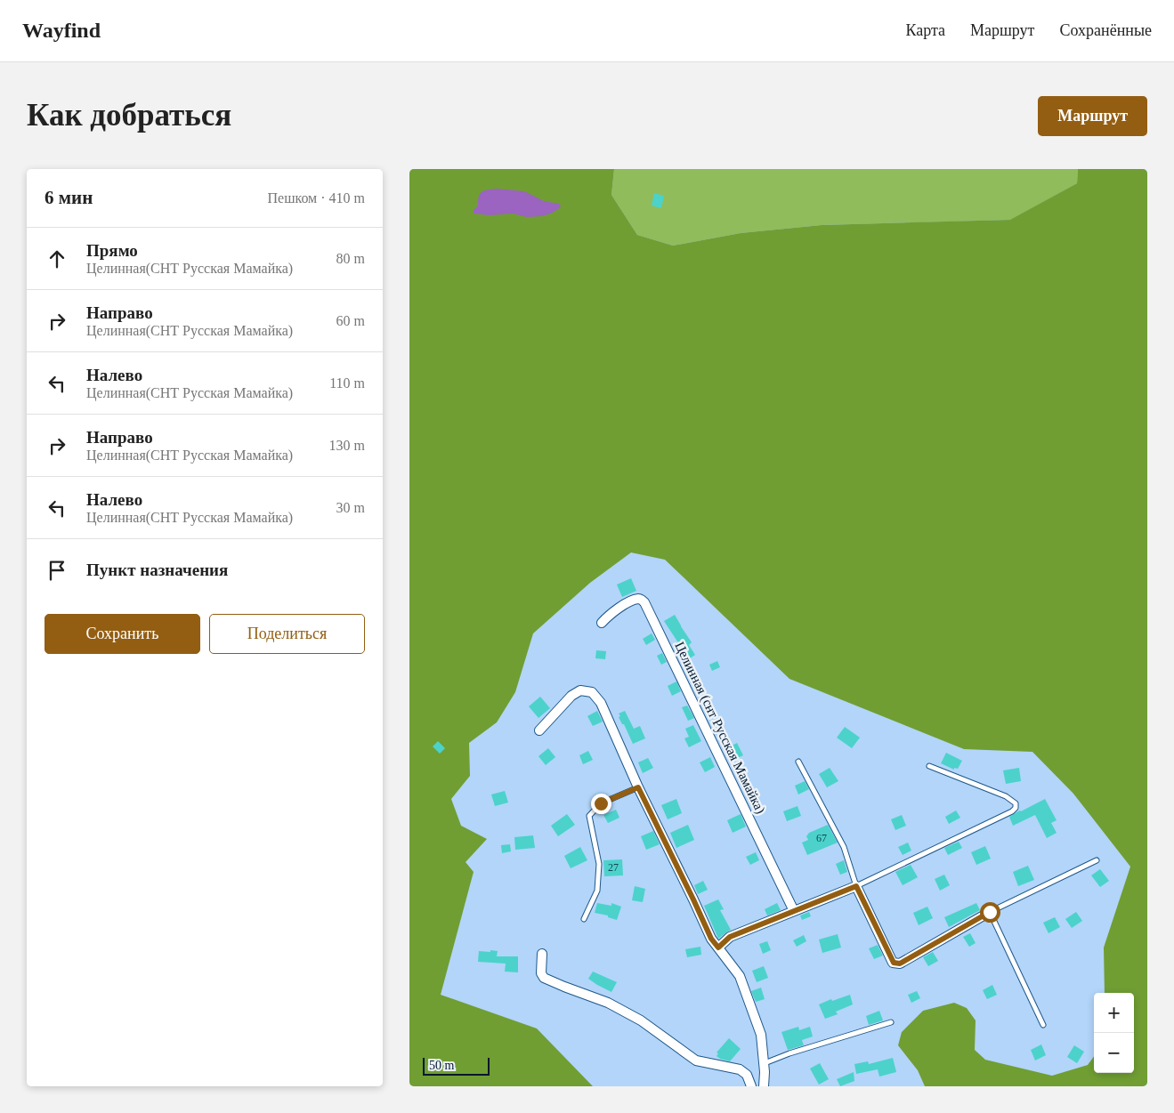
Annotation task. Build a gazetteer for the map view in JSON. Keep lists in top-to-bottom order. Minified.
{"streets":{"street":["Целинная (снт Русская Мамайка)"]},"house_numbers":["67","27"],"scale_bar":"50 m","page":{"header":"Wayfind","nav":["Карта","Маршрут","Сохранённые"],"buttons":["Маршрут",["Сохранить","Поделиться"]],"title":"Как добраться","heading":["6 мин","Пешком · 410 m"],"list":[["Прямо","Целинная(СНТ Русская Мамайка)","80 m"],["Направо","Целинная(СНТ Русская Мамайка)","60 m"],["Налево","Целинная(СНТ Русская Мамайка)","110 m"],["Направо","Целинная(СНТ Русская Мамайка)","130 m"],["Налево","Целинная(СНТ Русская Мамайка)","30 m"],"Пункт назначения"],"map_buttons":["+","−"],"scale":"50 m"}}
